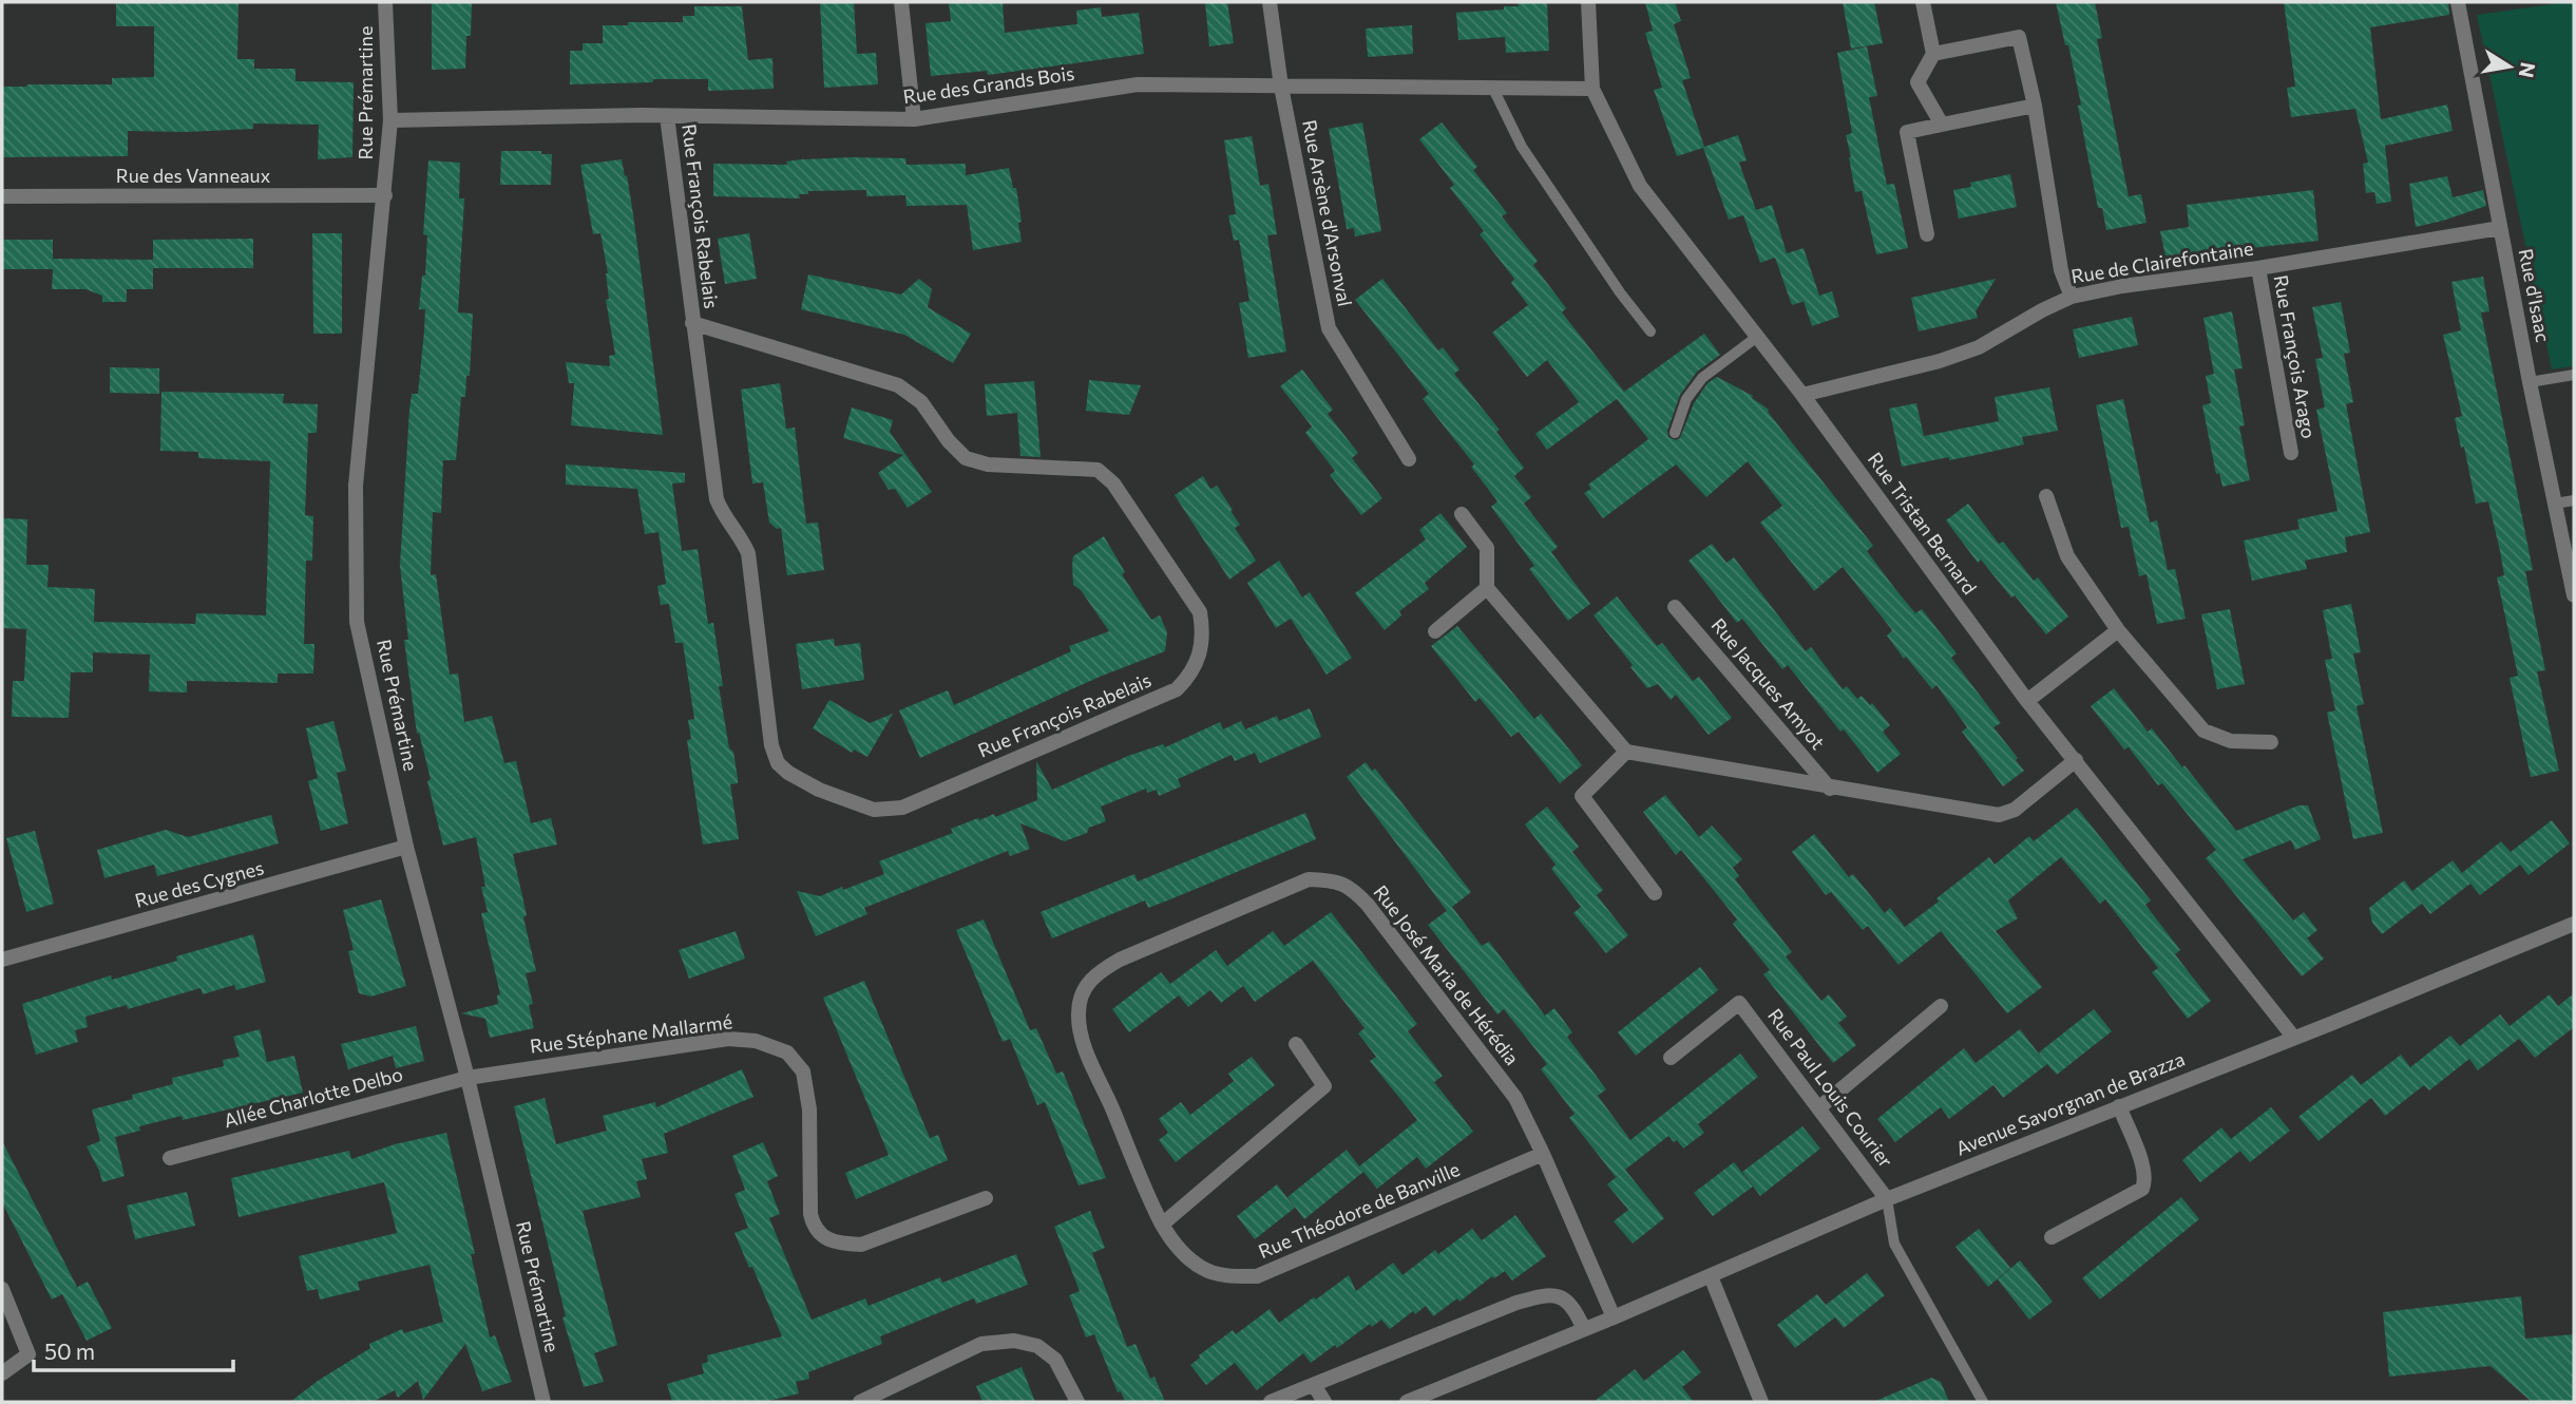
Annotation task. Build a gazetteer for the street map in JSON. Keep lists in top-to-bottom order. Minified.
{"streets":{"street":["Rue des Grands Bois","Rue Prémartine","Rue des Vanneaux","Rue Arsène d'Arsonval","Rue François Rabelais","Rue de Clairefontaine","Rue d'Isaac","Rue François Arago","Rue Tristan Bernard","Rue Jacques Amyot","Rue des Cygnes","Rue José Maria de Hérédia","Rue Stéphane Mallarmé","Rue Paul Louis Courier","Allée Charlotte Delbo","Avenue Savorgnan de Brazza","Rue Théodore de Banville"]},"crossings":[["Rue des Grands Bois","Rue Prémartine"],["Rue des Grands Bois","Rue Arsène d'Arsonval"],["Rue des Grands Bois","Rue François Rabelais"],["Rue des Grands Bois","Rue Tristan Bernard"],["Rue Prémartine","Rue des Vanneaux"],["Rue Prémartine","Rue des Cygnes"],["Rue Prémartine","Rue Stéphane Mallarmé"],["Rue Prémartine","Allée Charlotte Delbo"],["Rue de Clairefontaine","Rue d'Isaac"],["Rue de Clairefontaine","Rue François Arago"],["Rue de Clairefontaine","Rue Tristan Bernard"],["Rue Tristan Bernard","Avenue Savorgnan de Brazza"],["Rue José Maria de Hérédia","Avenue Savorgnan de Brazza"],["Rue José Maria de Hérédia","Rue Théodore de Banville"],["Rue Stéphane Mallarmé","Allée Charlotte Delbo"],["Rue Paul Louis Courier","Avenue Savorgnan de Brazza"]],"scale_bar":"50 m","north":"right"}
